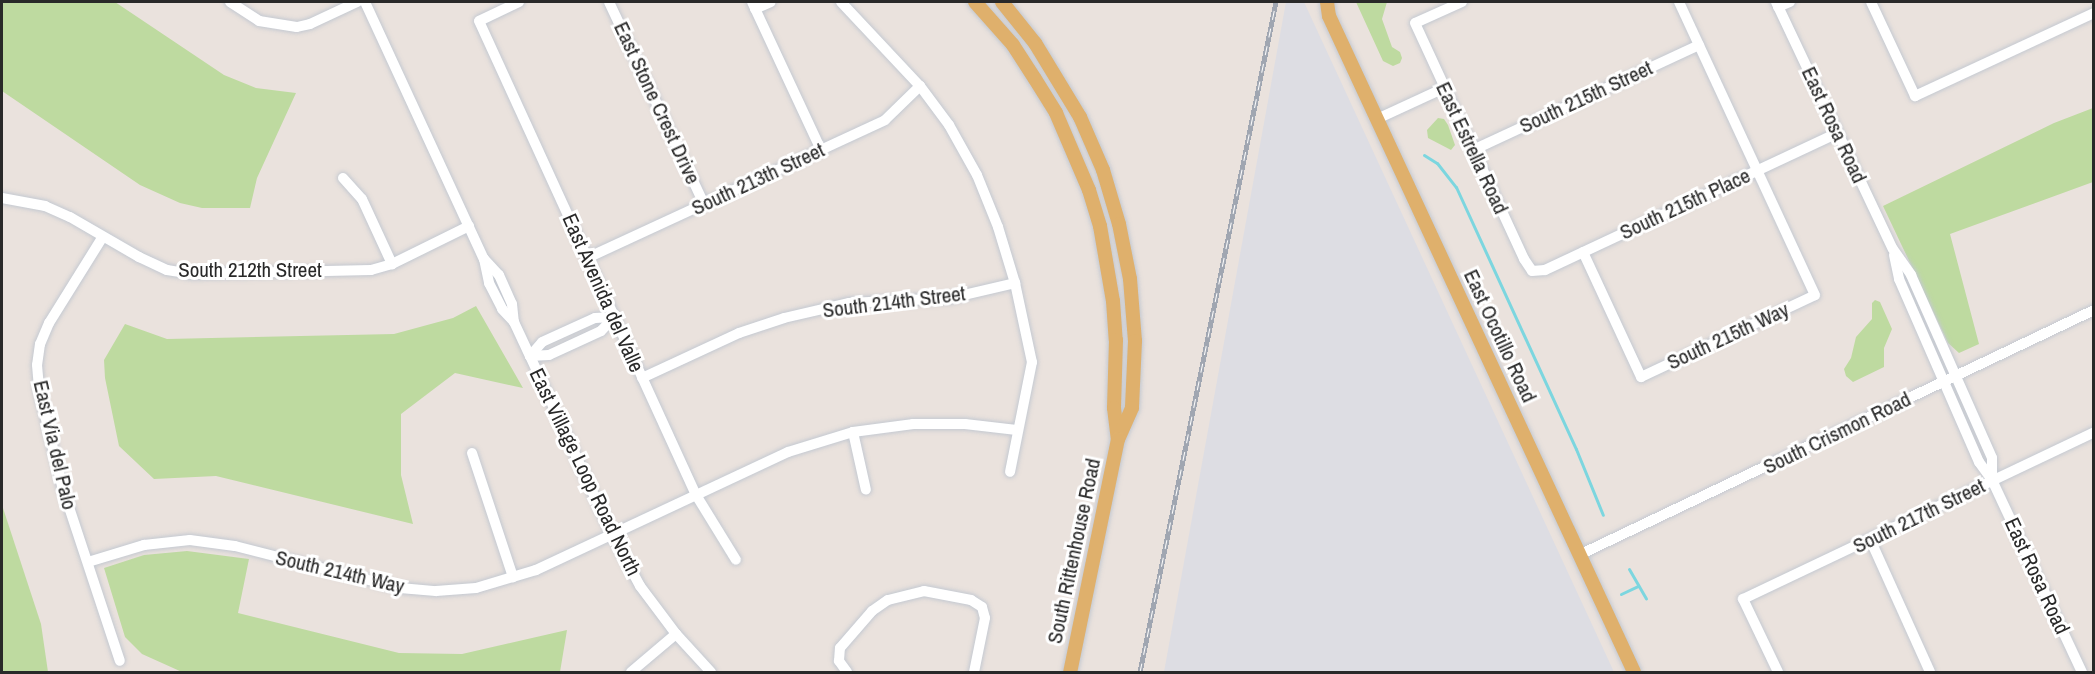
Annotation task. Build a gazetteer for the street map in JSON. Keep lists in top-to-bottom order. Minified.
{"streets":{"main road":["East Ocotillo Road","South Rittenhouse Road"],"street":["South 215th Street","East Stone Crest Drive","East Rosa Road","East Estrella Road","South 213th Street","South 215th Place","South 212th Street","East Avenida del Valle","South 214th Street","South 215th Way","South Crismon Road","East Via del Palo","East Village Loop Road North","South 217th Street","South 214th Way"]},"crossings":[["South 215th Street","East Estrella Road"],["East Stone Crest Drive","South 213th Street"],["East Rosa Road","South 215th Place"],["East Rosa Road","South Crismon Road"],["East Rosa Road","South 217th Street"],["East Estrella Road","South 215th Place"],["South 213th Street","East Avenida del Valle"],["South 215th Place","South 215th Way"],["South 212th Street","East Via del Palo"],["South 212th Street","East Village Loop Road North"],["East Avenida del Valle","South 214th Street"],["East Avenida del Valle","South 214th Way"],["East Ocotillo Road","South Crismon Road"],["East Via del Palo","South 214th Way"],["East Village Loop Road North","South 214th Way"]]}
